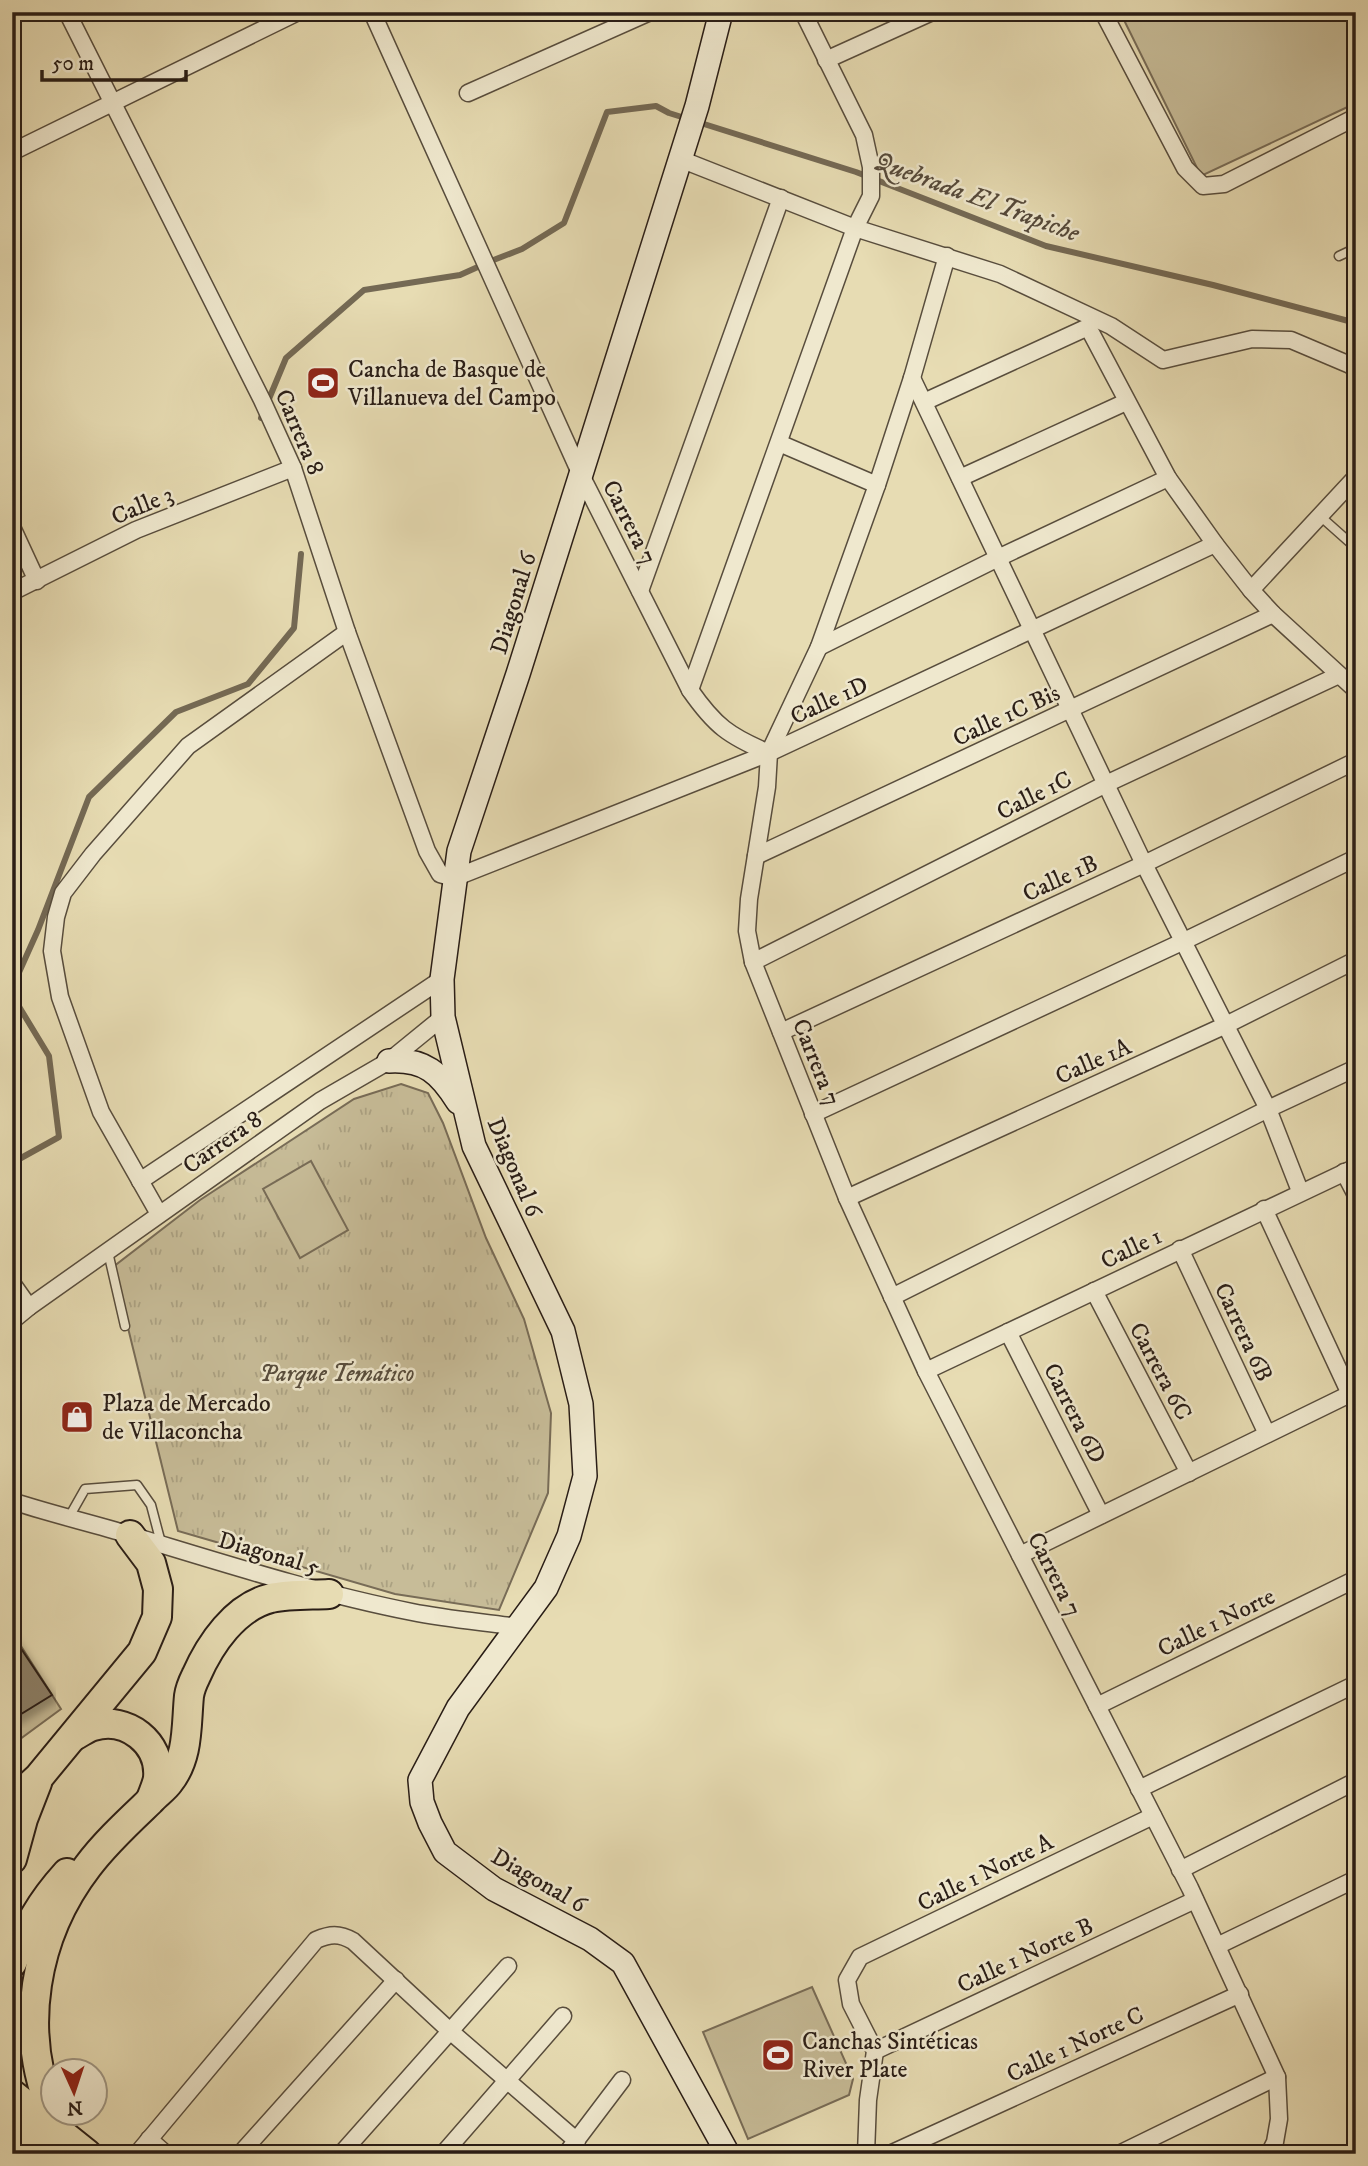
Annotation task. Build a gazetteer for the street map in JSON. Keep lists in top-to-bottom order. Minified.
{"streets":{"street":["Carrera 8","Calle 3","Carrera 7","Diagonal 6","Calle 1D","Calle 1C Bis","Calle 1C","Calle 1B","Calle 1A","Calle 1","Carrera 6B","Carrera 6C","Carrera 6D","Diagonal 5","Calle 1 Norte","Calle 1 Norte A","Calle 1 Norte B","Calle 1 Norte C"]},"crossings":[["Carrera 8","Calle 3"],["Carrera 8","Diagonal 6"],["Carrera 8","Calle 1D"],["Carrera 7","Diagonal 6"],["Carrera 7","Calle 1D"],["Carrera 7","Calle 1C Bis"],["Carrera 7","Calle 1C"],["Carrera 7","Calle 1B"],["Carrera 7","Calle 1A"],["Carrera 7","Calle 1"],["Carrera 7","Calle 1 Norte"],["Carrera 7","Calle 1 Norte A"],["Carrera 7","Calle 1 Norte B"],["Carrera 7","Calle 1 Norte C"],["Diagonal 6","Calle 1D"],["Diagonal 6","Diagonal 5"],["Calle 1","Carrera 6B"],["Calle 1","Carrera 6C"],["Calle 1","Carrera 6D"],["Calle 1 Norte A","Calle 1 Norte B"]],"water":["Quebrada El Trapiche"],"parks":["Parque Temático"],"places":{"sports":["Cancha de Basque de Villanueva del Campo","Canchas Sintéticas River Plate"],"shop":["Plaza de Mercado de Villaconcha"]},"scale_bar":"50 m","north":"bottom"}
